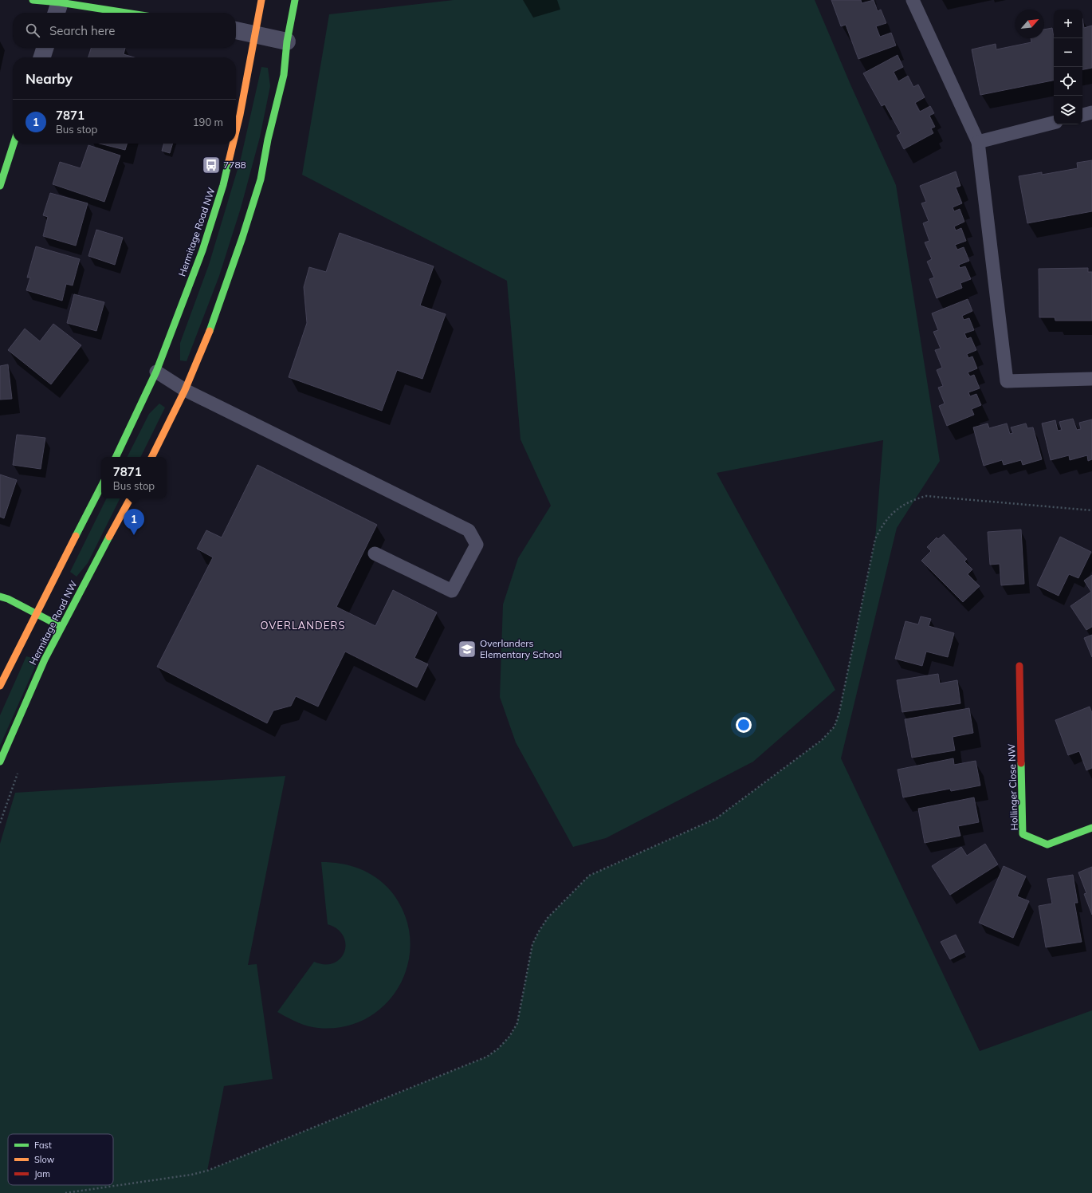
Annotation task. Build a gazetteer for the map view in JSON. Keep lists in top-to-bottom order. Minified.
{"streets":{"street":["Hermitage Road NW","Hollinger Close NW"]},"districts":["OVERLANDERS"],"places":{"bus stop":["7788"],"school or university":["Overlanders Elementary School"]},"legend":["Fast","Slow","Jam"],"north":"top right","page":{"map_buttons":["+","−"],"search":"Search here","heading":"Nearby","list":[{"mark":"1","name":"7871","note":"Bus stop","value":"190 m"}],"popup":["7871","Bus stop"],"pins":"1"}}
